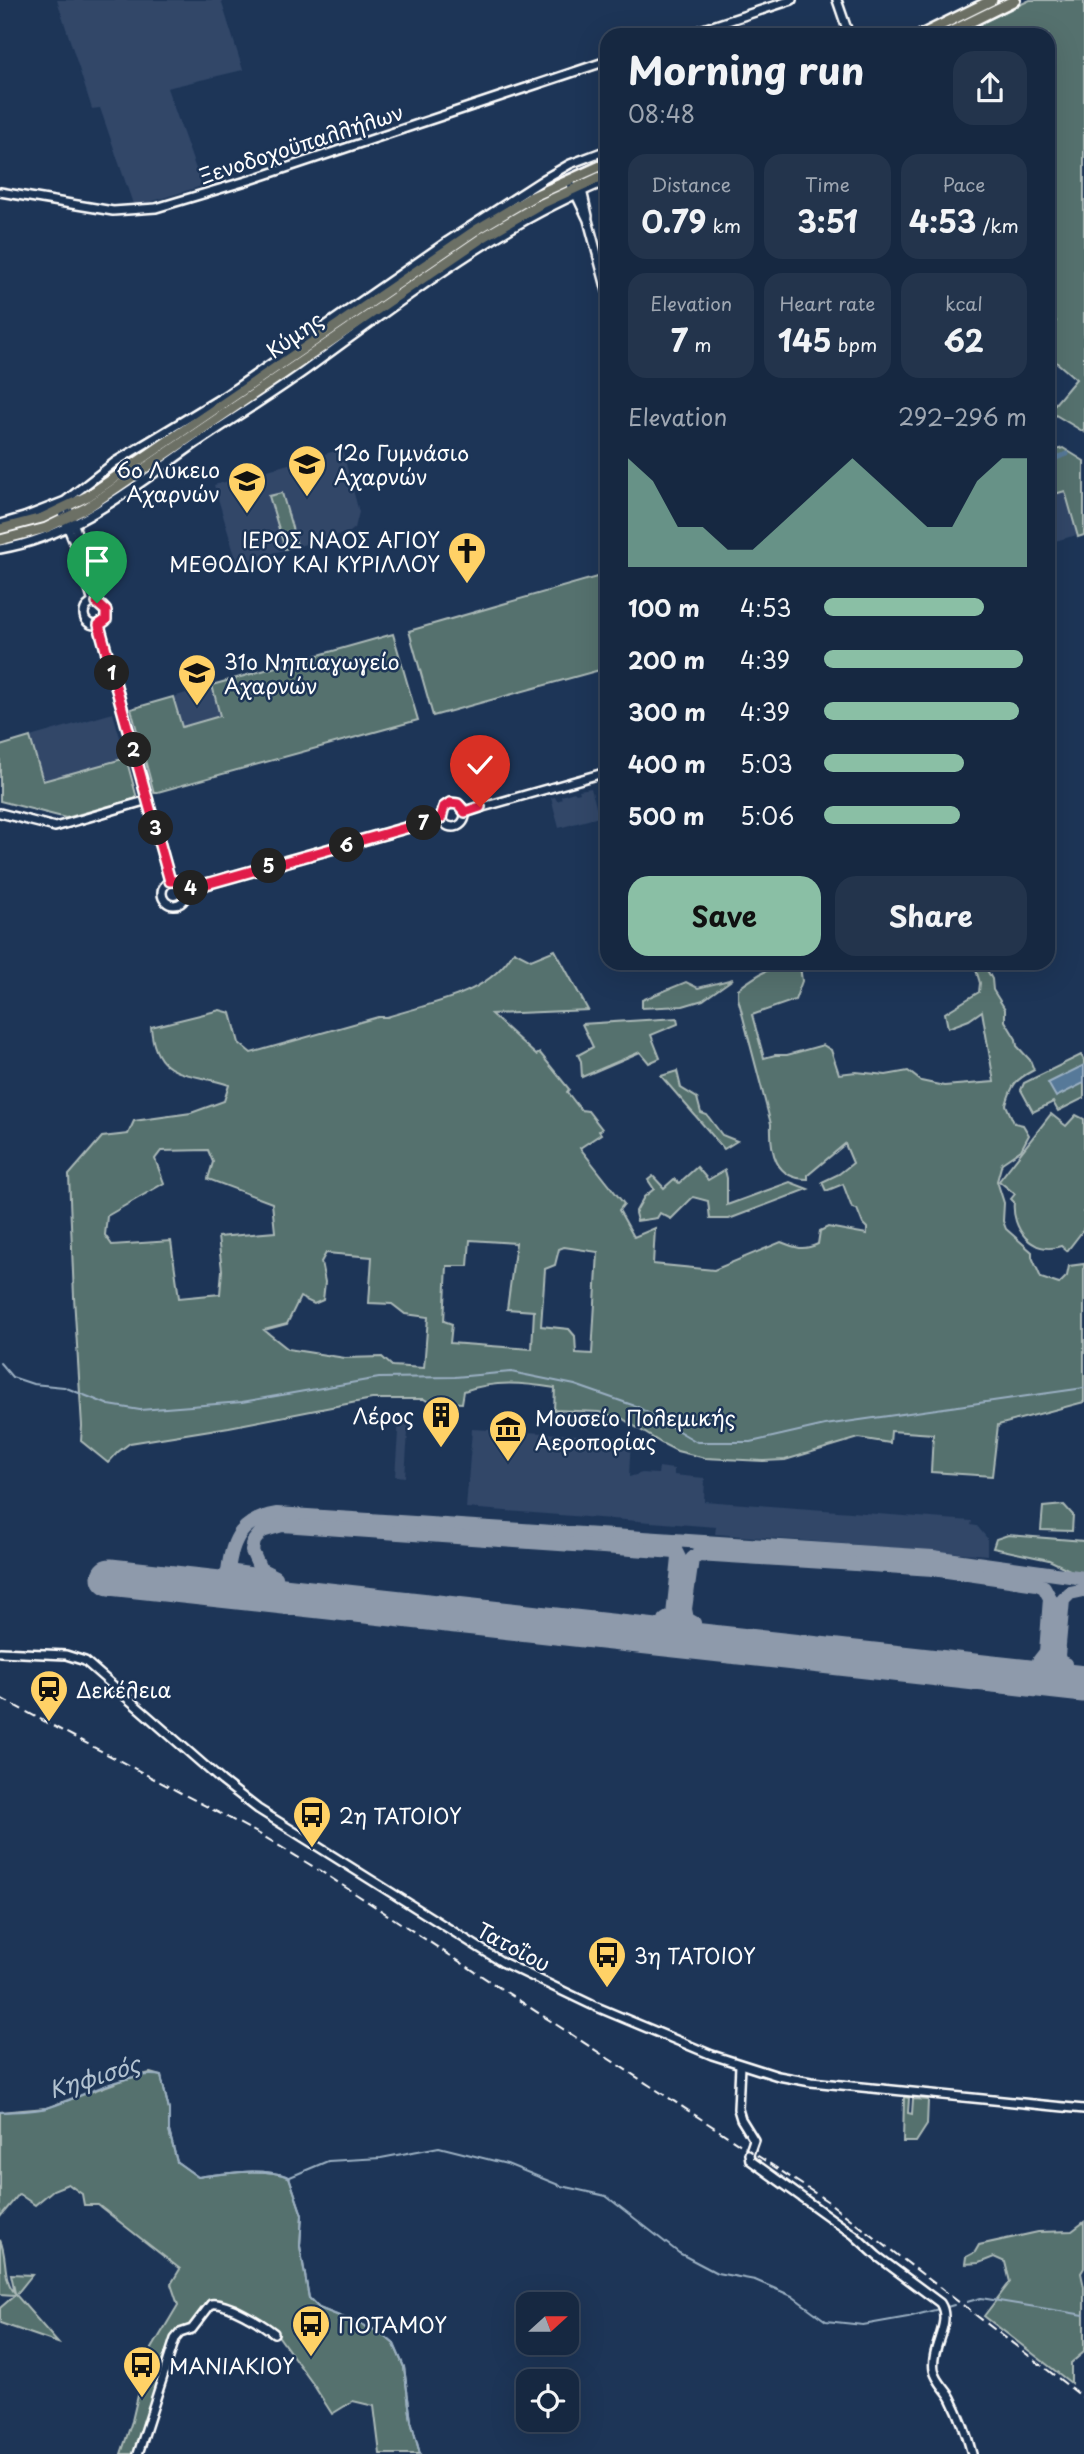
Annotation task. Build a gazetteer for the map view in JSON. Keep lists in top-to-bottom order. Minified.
{"streets":{"main road":["Κύμης"],"street":["Ξενοδοχοϋπαλλήλων","Τατοΐου"]},"water":["Κηφισός"],"places":{"school or university":["12ο Γυμνάσιο Αχαρνών","6ο Λυκειο Αχαρνών","31ο Νηπιαγωγείο Αχαρνών"],"church":["ΙΕΡΟΣ ΝΑΟΣ ΑΓΙΟΥ ΜΕΘΟΔΙΟΥ ΚΑΙ ΚΥΡΙΛΛΟΥ"],"building":["Λέρος"],"museum":["Μουσείο Πολεμικής Αεροπορίας"],"station":["Δεκέλεια"],"bus stop":["2η ΤΑΤΟΙΟΥ","3η ΤΑΤΟΙΟΥ","ΠΟΤΑΜΟΥ","ΜΑΝΙΑΚΙΟΥ"]},"north":"right","page":{"heading":["Morning run","08:48"],"stats":[["Distance","0.79 km"],["Time","3:51"],["Pace","4:53 /km"],["Elevation","7 m"],["Heart rate","145 bpm"],["kcal","62"]],"chart":["Elevation","292–296 m"],"list":[{"name":"100 m","note":"4:53"},{"name":"200 m","note":"4:39"},{"name":"300 m","note":"4:39"},{"name":"400 m","note":"5:03"},{"name":"500 m","note":"5:06"}],"pins":["1","2","7","3","6","5","4"],"buttons":["Save","Share"]}}
